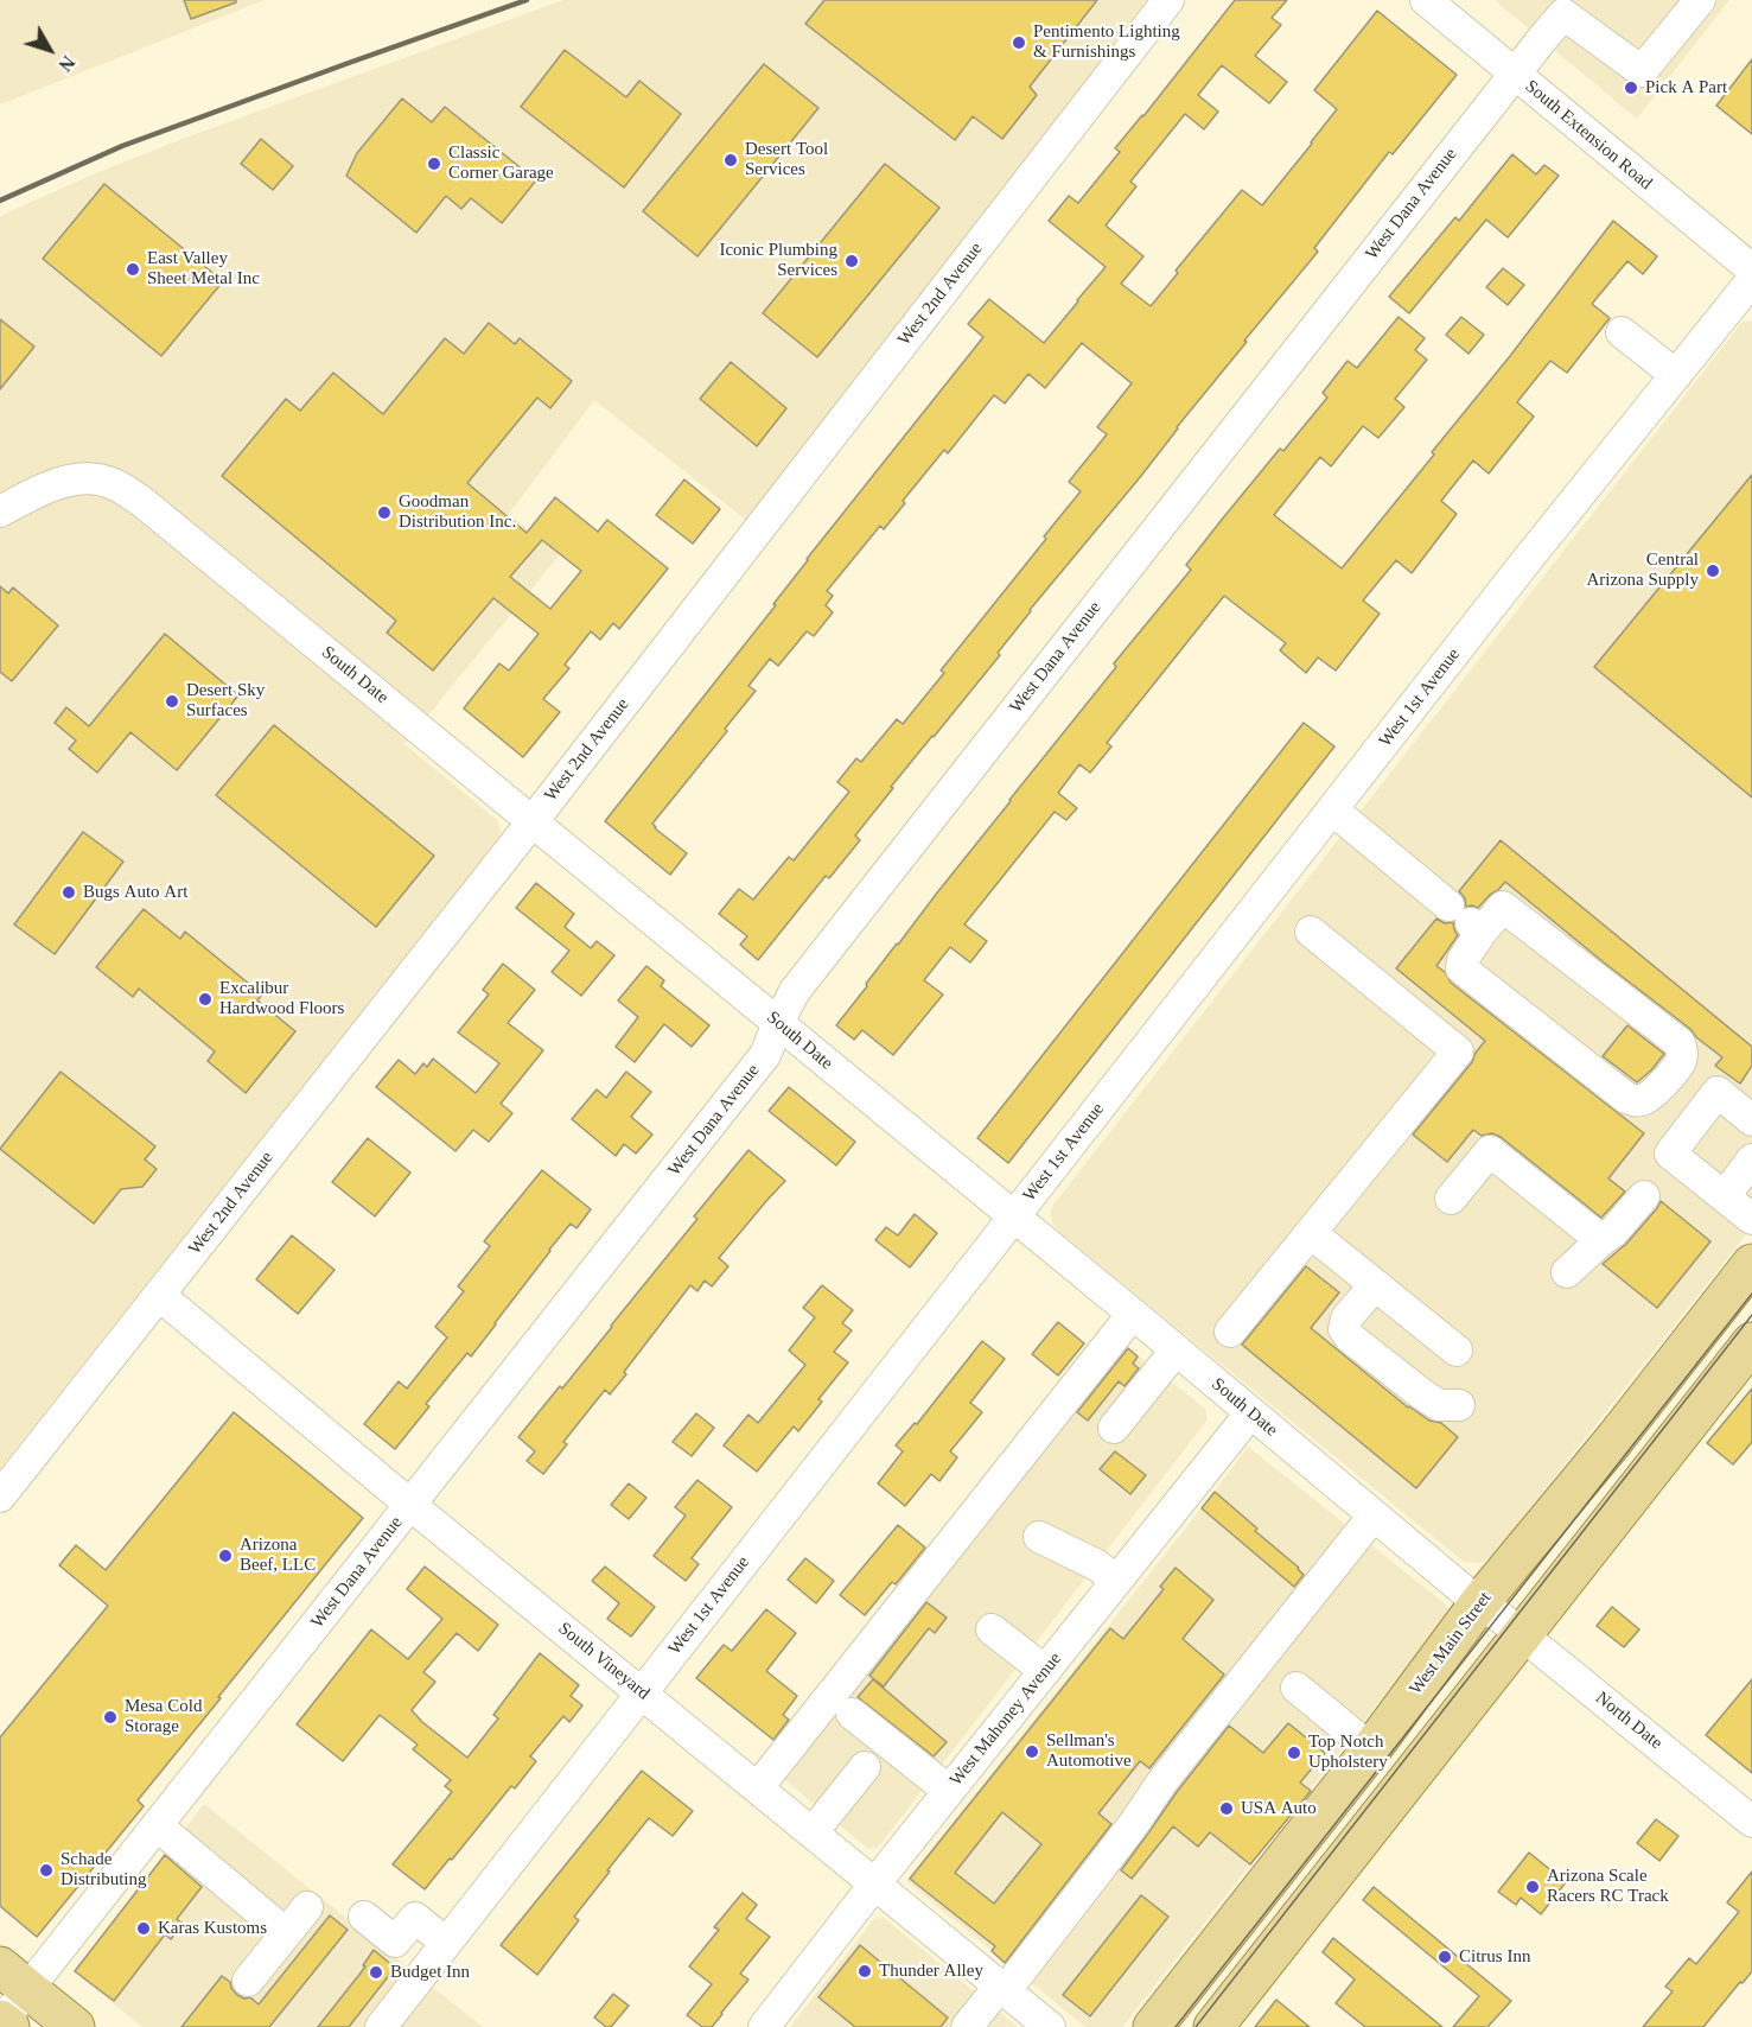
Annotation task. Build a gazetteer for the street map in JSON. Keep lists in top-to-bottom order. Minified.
{"streets":{"main road":["West Main Street"],"street":["South Extension Road","West Dana Avenue","West 2nd Avenue","South Date","West 1st Avenue","South Vineyard","West Mahoney Avenue","North Date"]},"crossings":[["South Extension Road","West Dana Avenue"],["West Dana Avenue","South Date"],["West Dana Avenue","South Vineyard"],["West 2nd Avenue","South Date"],["West 2nd Avenue","South Vineyard"],["South Date","West 1st Avenue"],["South Date","West Main Street"],["South Date","West Mahoney Avenue"],["South Date","North Date"],["West 1st Avenue","South Vineyard"],["West Main Street","North Date"],["South Vineyard","West Mahoney Avenue"]],"places":["Pentimento Lighting & Furnishings","Pick A Part","Desert Tool Services","Classic Corner Garage","Iconic Plumbing Services","East Valley Sheet Metal Inc","Goodman Distribution Inc.","Central Arizona Supply","Desert Sky Surfaces","Bugs Auto Art","Excalibur Hardwood Floors","Arizona Beef, LLC","Mesa Cold Storage","Sellman's Automotive","Top Notch Upholstery","USA Auto","Schade Distributing","Arizona Scale Racers RC Track","Karas Kustoms","Citrus Inn","Thunder Alley","Budget Inn"],"north":"bottom right"}
